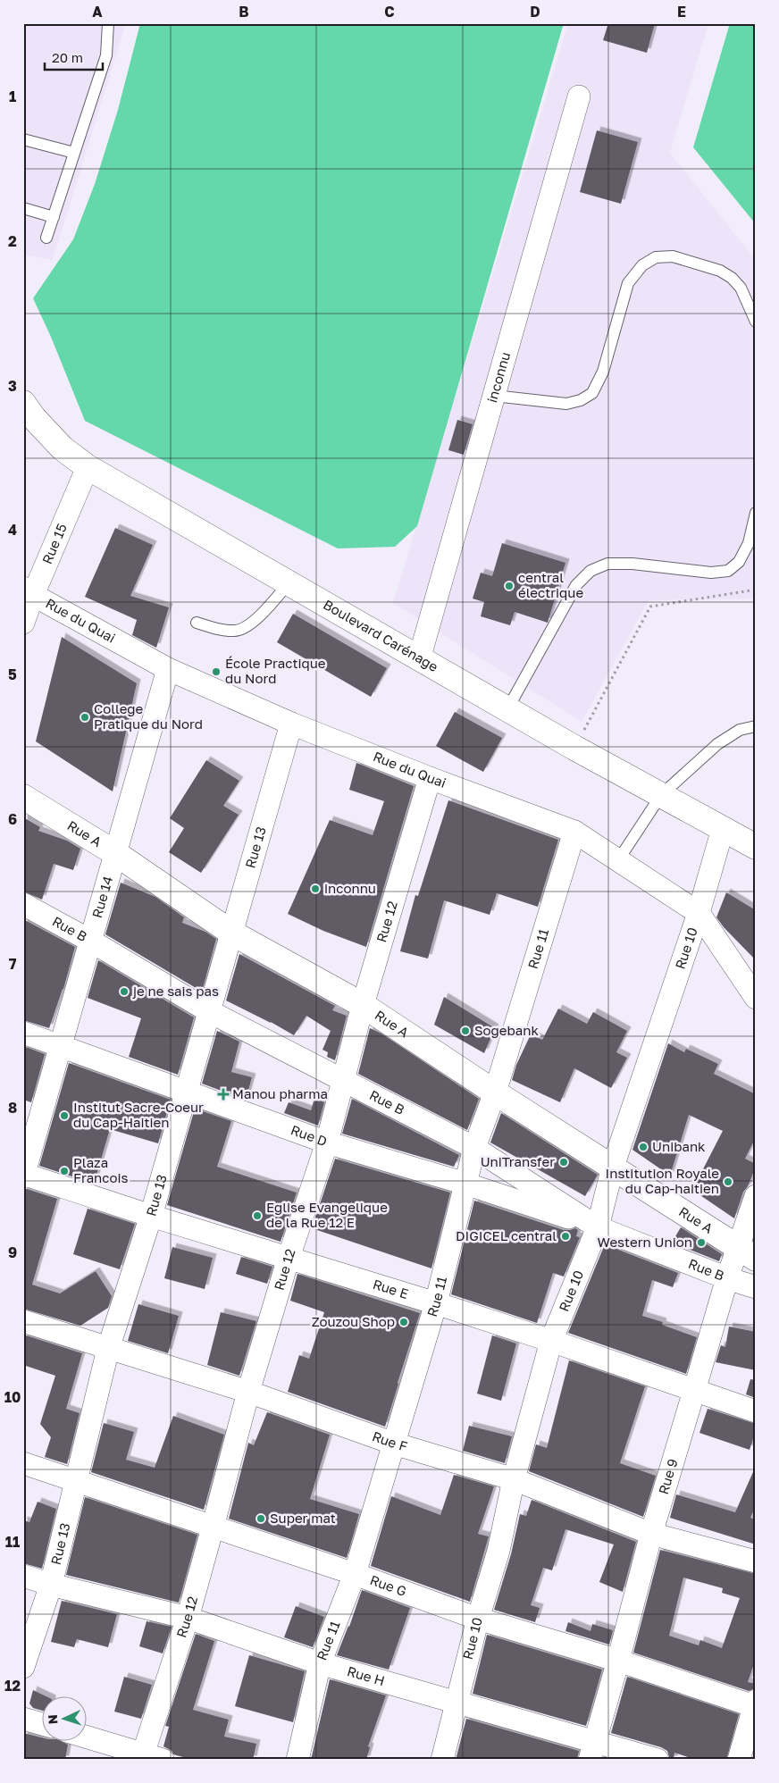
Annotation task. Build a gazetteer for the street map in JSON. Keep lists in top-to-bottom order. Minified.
{"streets":{"street":["inconnu","Rue 15","Rue du Quai","Boulevard Carénage","Rue A","Rue 13","Rue 14","Rue 12","Rue B","Rue 11","Rue 10","Rue D","Rue E","Rue F","Rue 9","Rue G","Rue H"]},"crossings":[["inconnu","Boulevard Carénage"],["Rue 15","Rue du Quai"],["Rue 15","Boulevard Carénage"],["Rue du Quai","Rue 13"],["Rue du Quai","Rue 14"],["Rue du Quai","Rue 12"],["Rue du Quai","Rue 11"],["Rue du Quai","Rue 10"],["Boulevard Carénage","Rue 10"],["Rue A","Rue 13"],["Rue A","Rue 14"],["Rue A","Rue 12"],["Rue A","Rue 11"],["Rue A","Rue 10"],["Rue A","Rue 9"],["Rue 13","Rue B"],["Rue 13","Rue D"],["Rue 13","Rue E"],["Rue 13","Rue F"],["Rue 13","Rue G"],["Rue 13","Rue H"],["Rue 14","Rue B"],["Rue 14","Rue D"],["Rue 14","Rue E"],["Rue 12","Rue B"],["Rue 12","Rue D"],["Rue 12","Rue E"],["Rue 12","Rue F"],["Rue 12","Rue G"],["Rue 12","Rue H"],["Rue B","Rue 11"],["Rue B","Rue 10"],["Rue B","Rue D"],["Rue B","Rue 9"],["Rue 11","Rue D"],["Rue 11","Rue E"],["Rue 11","Rue F"],["Rue 11","Rue G"],["Rue 11","Rue H"],["Rue 10","Rue D"],["Rue 10","Rue E"],["Rue 10","Rue F"],["Rue 10","Rue G"],["Rue 10","Rue H"],["Rue E","Rue 9"],["Rue F","Rue 9"],["Rue 9","Rue G"],["Rue 9","Rue H"]],"places":{"other":["central électrique","École Practique du Nord","College Pratique du Nord","inconnu","je ne sais pas","Sogebank","Institut Sacre-Coeur du Cap-Haitien","Unibank","UniTransfer","Plaza Francois","Institution Royale du Cap-haitien","Eglise Evangelique de la Rue 12 E","DIGICEL central","Western Union","Zouzou Shop","Super mat"],"health":["Manou pharma"]},"scale_bar":"20 m","north":"left","grid":{"columns":["A","B","C","D","E"],"rows":["1","2","3","4","5","6","7","8","9","10","11","12"]}}
